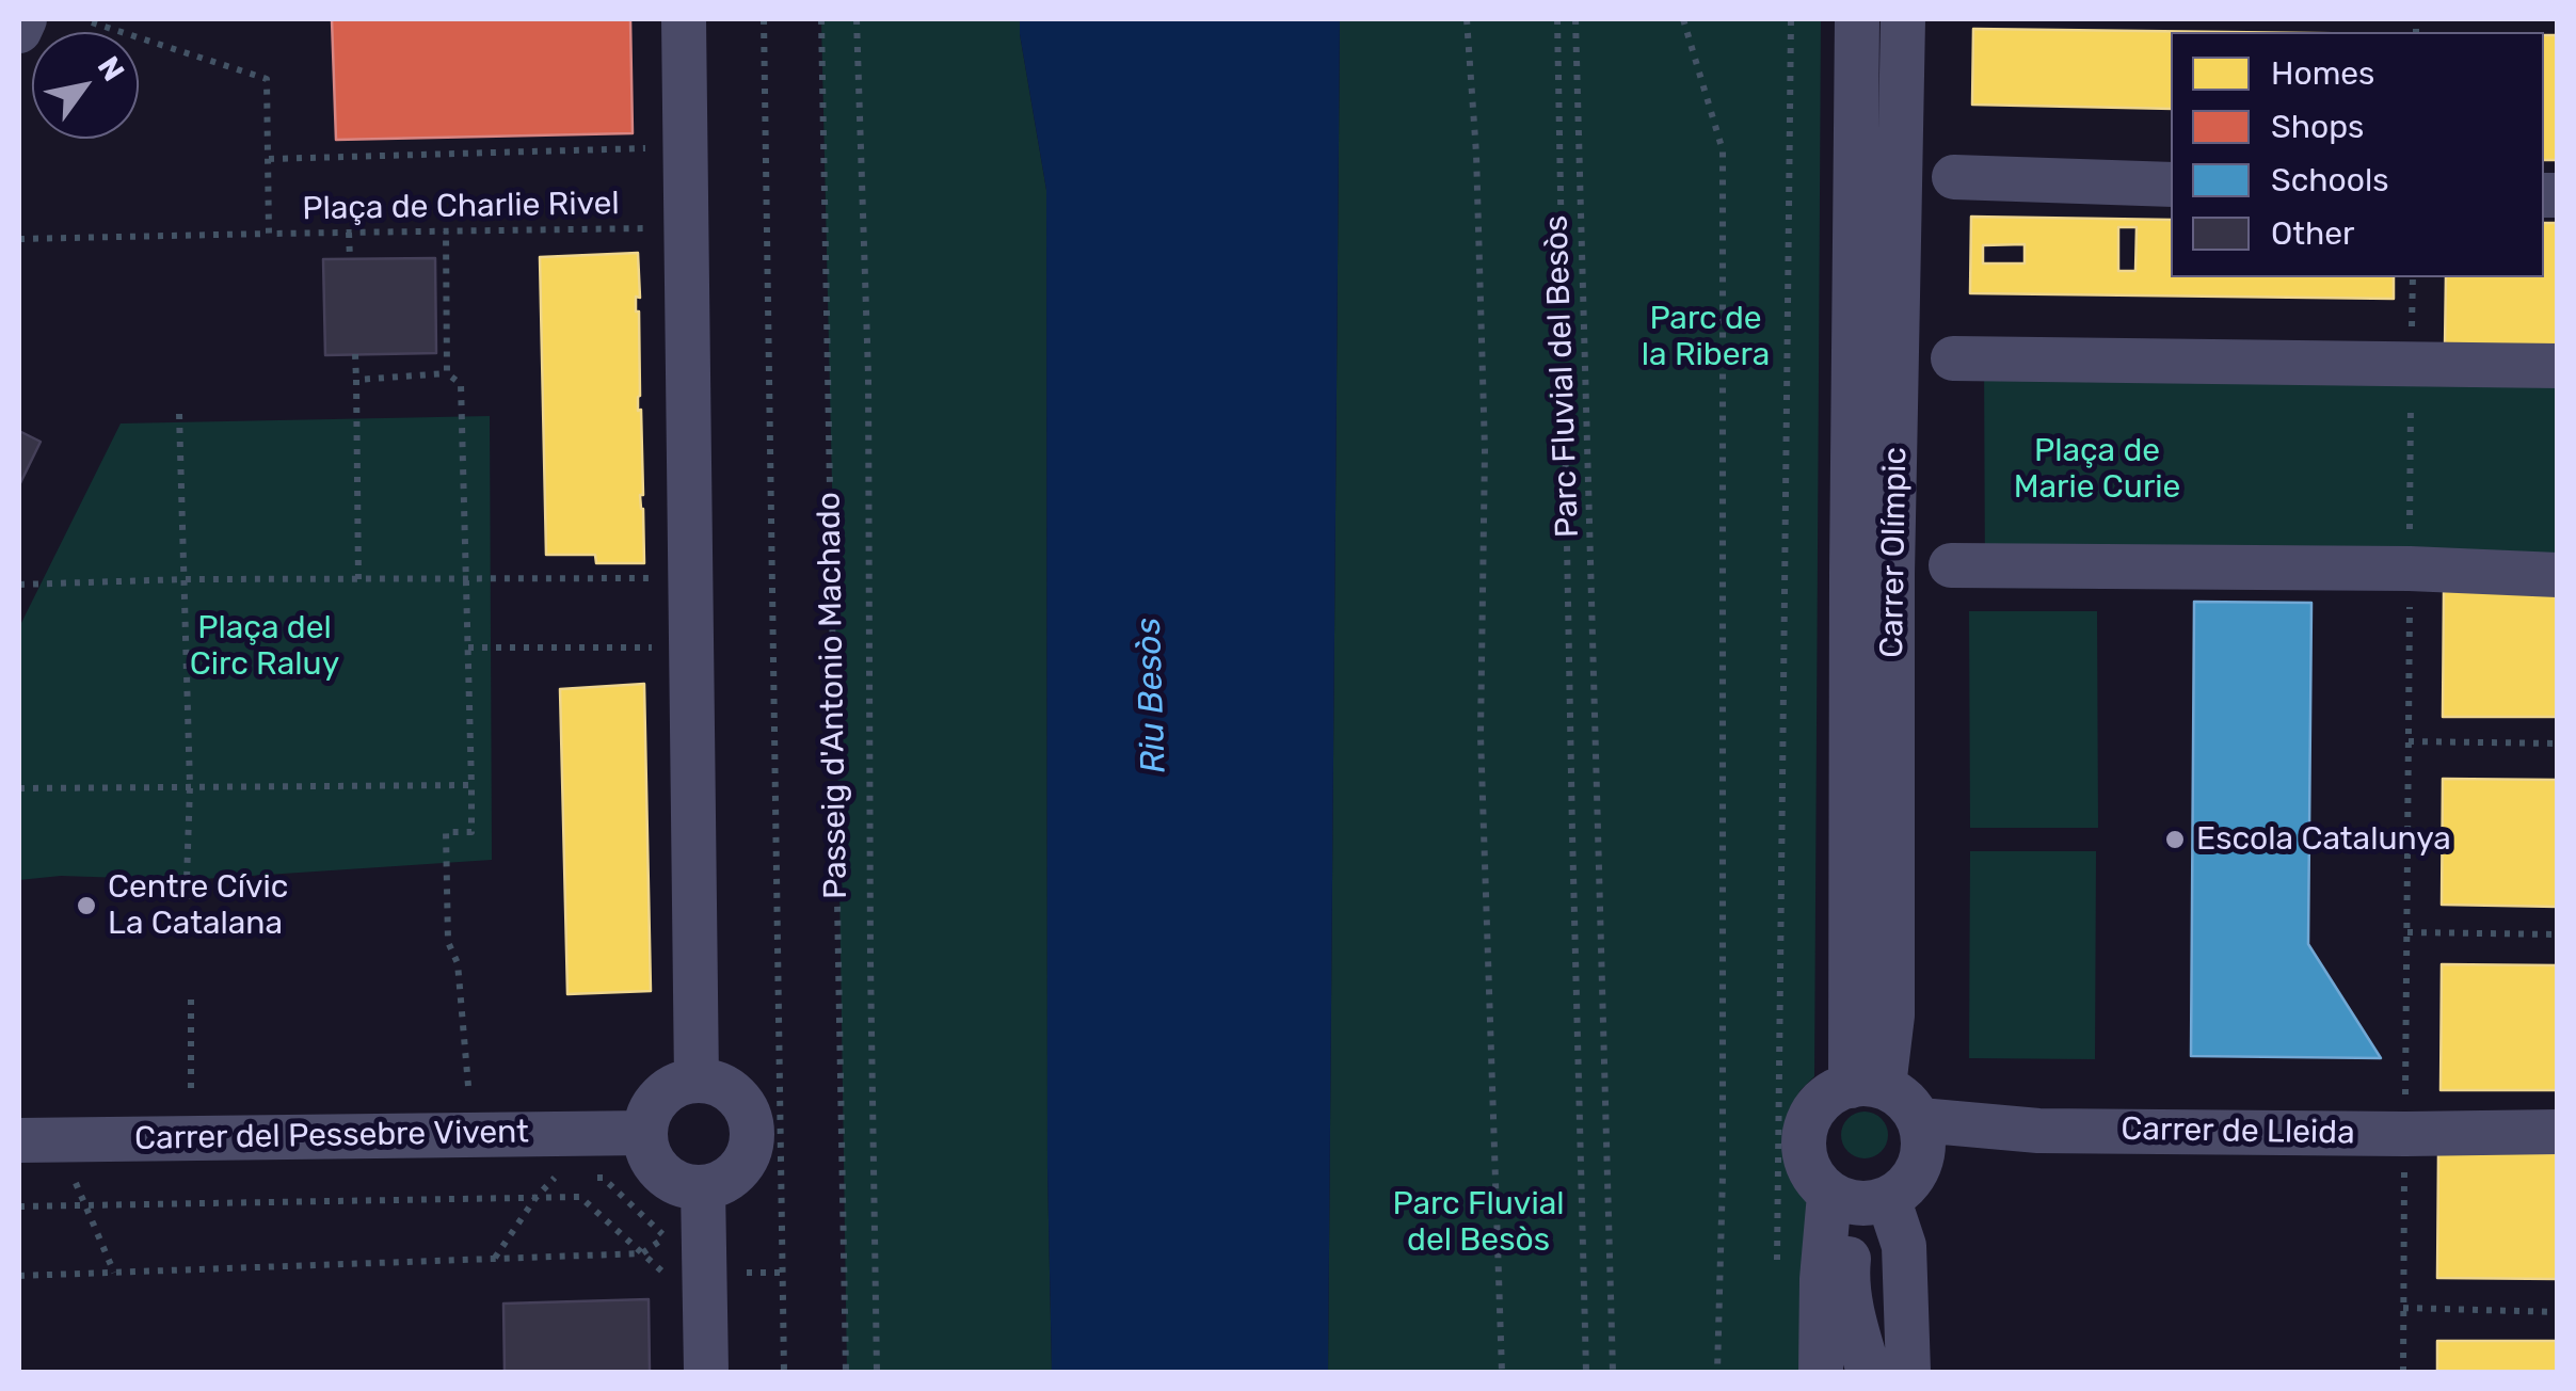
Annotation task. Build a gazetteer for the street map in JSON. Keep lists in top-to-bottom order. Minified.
{"streets":{"street":["Carrer Olímpic","Carrer de Lleida","Carrer del Pessebre Vivent"],"path":["Plaça de Charlie Rivel","Parc Fluvial del Besòs","Passeig d'Antonio Machado"]},"crossings":[["Carrer Olímpic","Carrer de Lleida"]],"water":["Riu Besòs"],"parks":["Parc de la Ribera","Plaça de Marie Curie","Plaça del Circ Raluy","Parc Fluvial del Besòs"],"places":["Escola Catalunya","Centre Cívic La Catalana"],"legend":["Homes","Shops","Schools","Other"],"north":"top right"}
